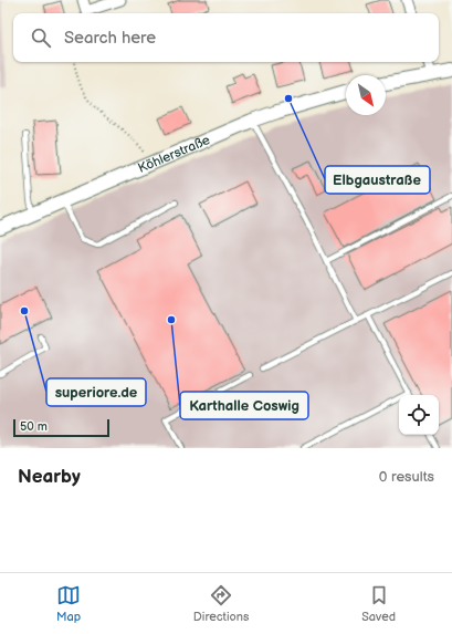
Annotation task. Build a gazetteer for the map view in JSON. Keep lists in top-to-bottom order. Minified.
{"streets":{"street":["Köhlerstraße"]},"places":["Elbgaustraße","superiore.de","Karthalle Coswig"],"scale_bar":"50 m","north":"bottom right","page":{"search":"Search here","scale":"50 m","heading":["Nearby","0 results"],"nav":["Map","Directions","Saved"]}}
